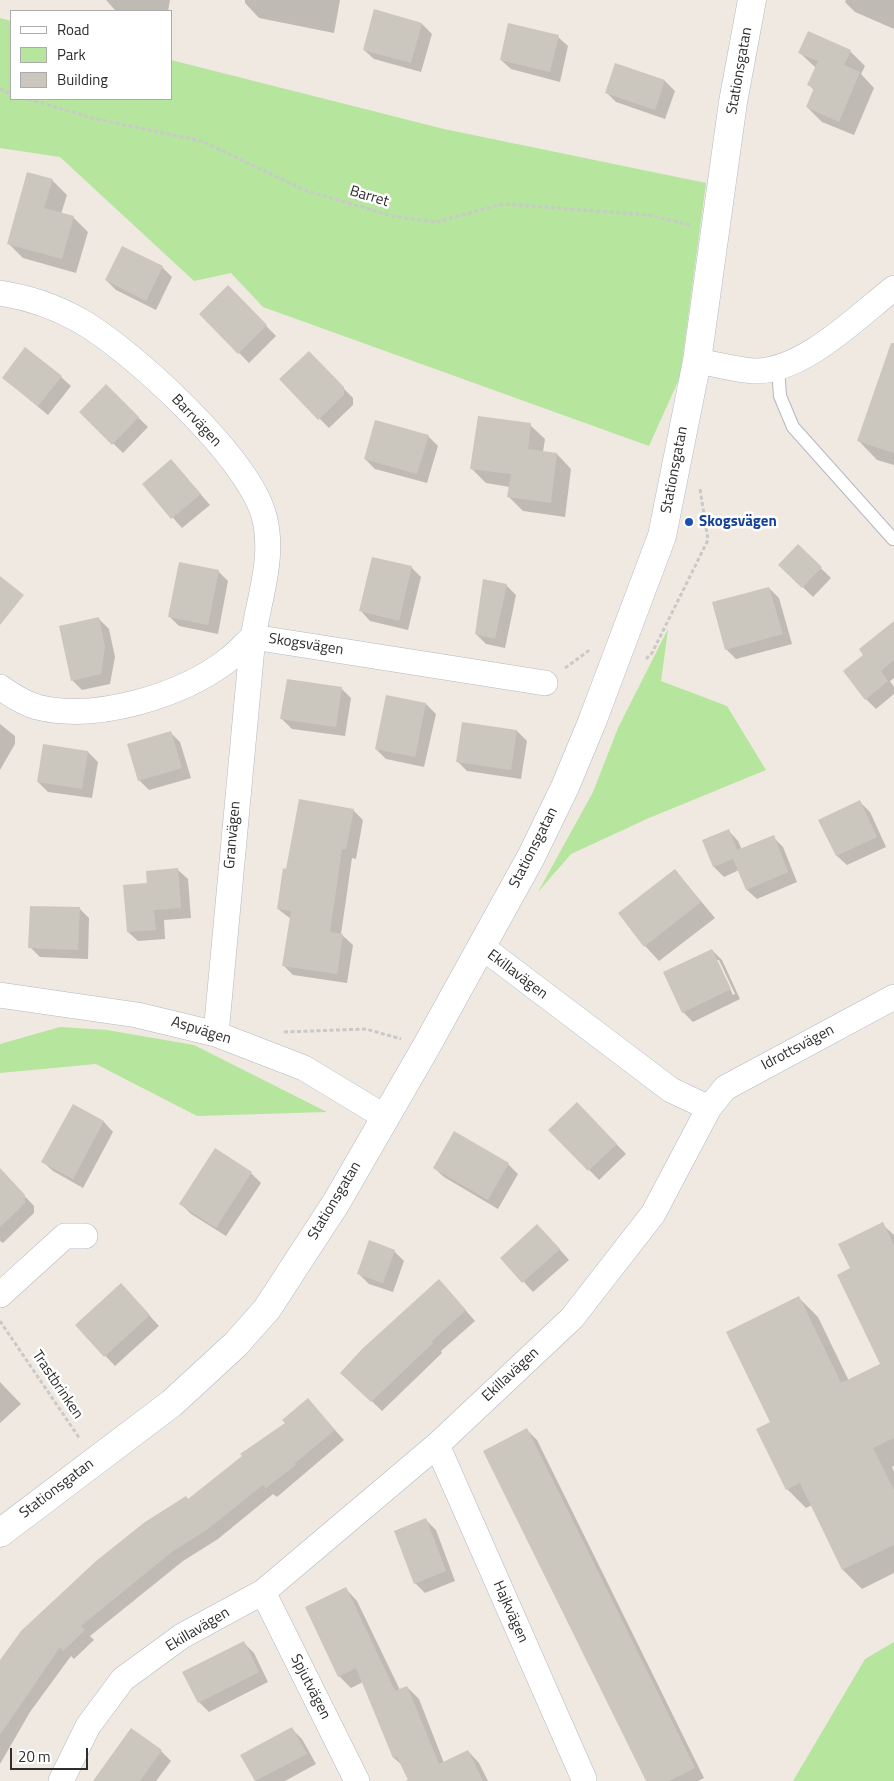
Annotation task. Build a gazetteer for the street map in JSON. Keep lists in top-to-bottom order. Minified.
{"streets":{"street":["Stationsgatan","Barrvägen","Skogsvägen","Granvägen","Ekillavägen","Aspvägen","Idrottsvägen","Hajkvägen","Spjutvägen"],"path":["Barret","Trastbrinken"]},"crossings":[["Stationsgatan","Barret"],["Stationsgatan","Ekillavägen"],["Stationsgatan","Aspvägen"],["Stationsgatan","Trastbrinken"],["Barrvägen","Skogsvägen"],["Barrvägen","Granvägen"],["Skogsvägen","Granvägen"],["Granvägen","Aspvägen"],["Ekillavägen","Idrottsvägen"],["Ekillavägen","Hajkvägen"],["Ekillavägen","Spjutvägen"]],"places":["Skogsvägen"],"legend":["Road","Park","Building"],"scale_bar":"20 m"}
